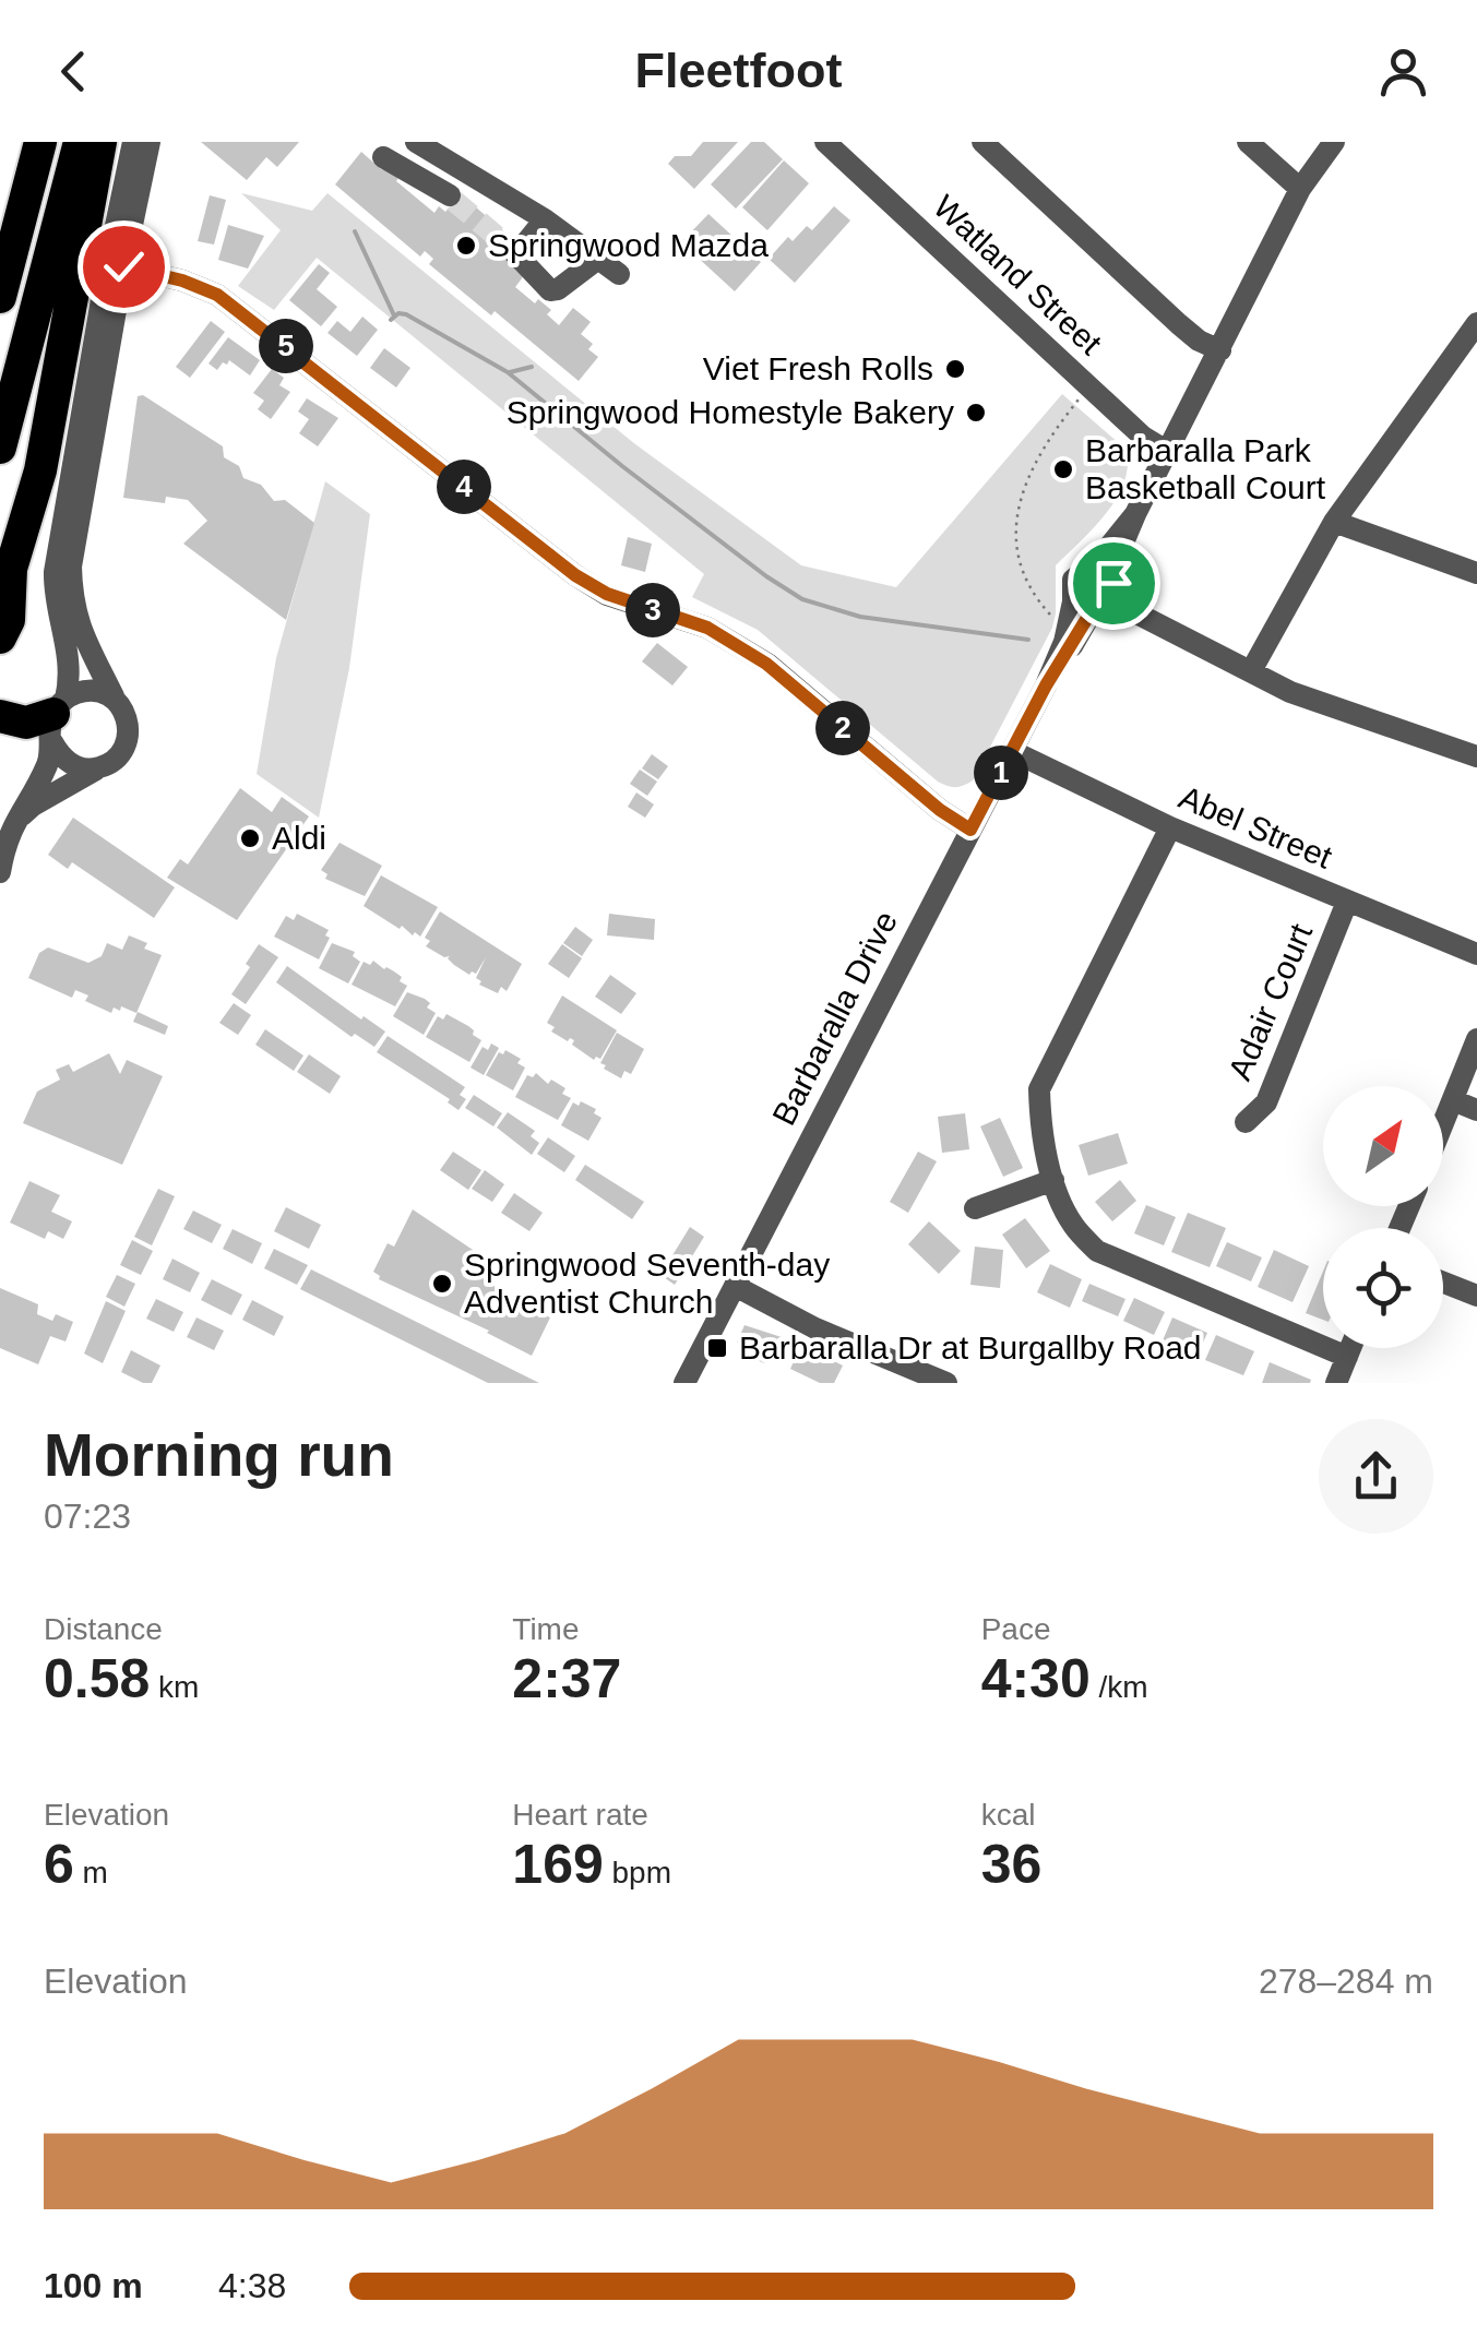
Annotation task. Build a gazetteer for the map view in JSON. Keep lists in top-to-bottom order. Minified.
{"streets":{"street":["Watland Street","Abel Street","Adair Court","Barbaralla Drive"]},"crossings":[["Watland Street","Barbaralla Drive"],["Abel Street","Adair Court"],["Abel Street","Barbaralla Drive"]],"places":{"other":["Springwood Mazda","Viet Fresh Rolls","Springwood Homestyle Bakery","Barbaralla Park Basketball Court","Aldi","Springwood Seventh-day Adventist Church"],"transit":["Barbaralla Dr at Burgallby Road"]},"north":"top right","page":{"header":"Fleetfoot","pins":["5","4","3","2","1"],"heading":["Morning run","07:23"],"stats":[["Distance","0.58 km"],["Time","2:37"],["Pace","4:30 /km"],["Elevation","6 m"],["Heart rate","169 bpm"],["kcal","36"]],"chart":["Elevation","278–284 m"],"list":[{"name":"100 m","note":"4:38"}]}}
